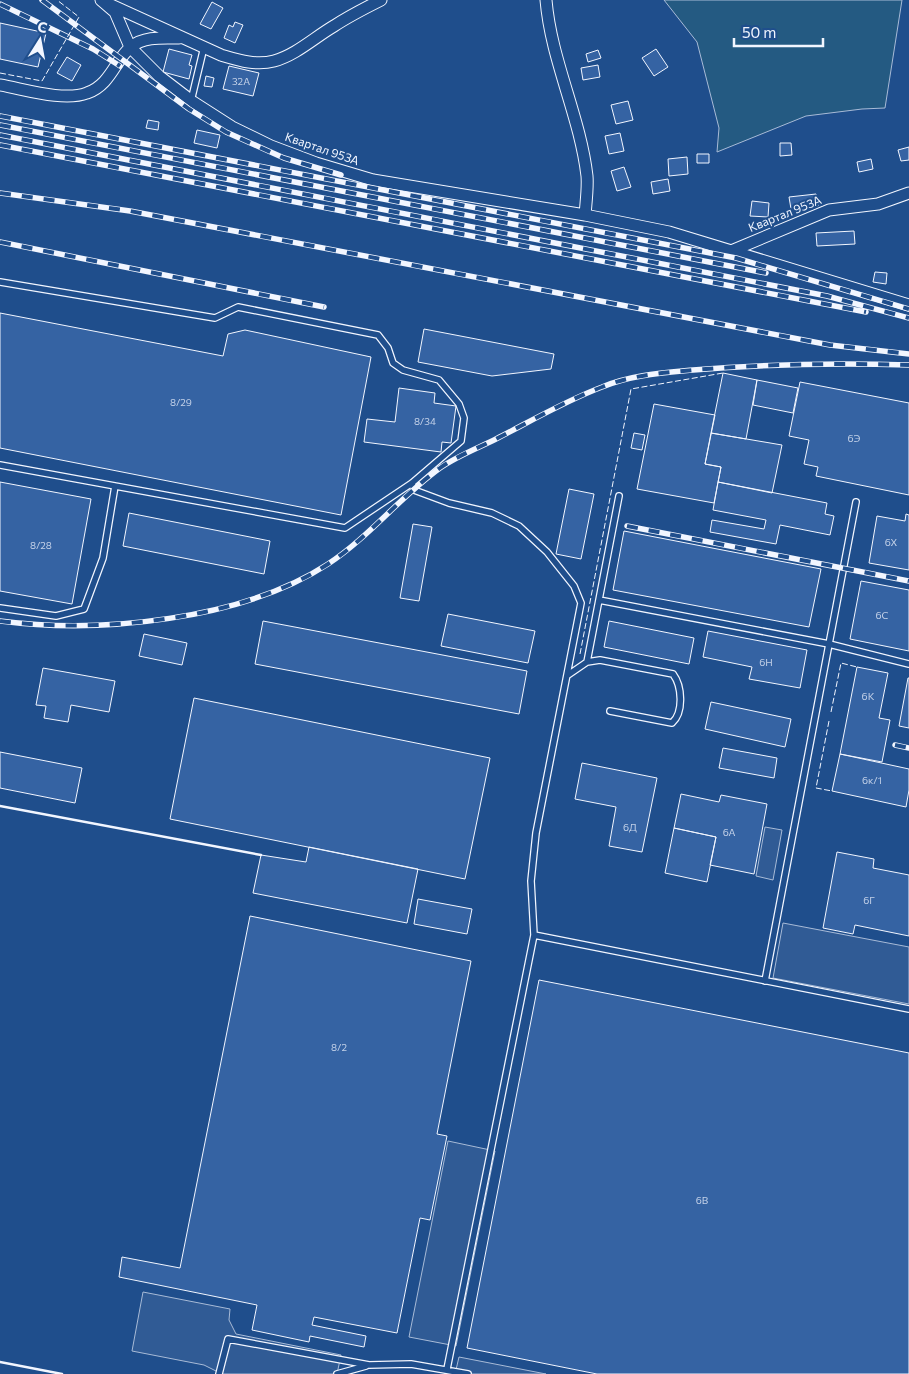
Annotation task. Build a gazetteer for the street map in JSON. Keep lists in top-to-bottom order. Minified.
{"streets":{"street":["Квартал 953А"]},"house_numbers":["32A","8/29","8/34","6Э","6Х","8/28","6С","6Н","6К","6к/1","6Д","6А","6Г","8/2","6В"],"scale_bar":"50 m","north":"top"}
